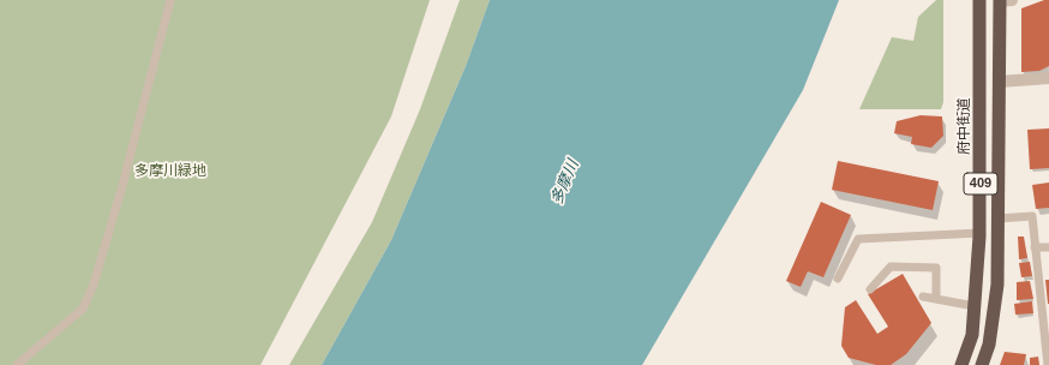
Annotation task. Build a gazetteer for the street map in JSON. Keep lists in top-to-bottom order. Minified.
{"streets":{"highway":["府中街道","409"]},"water":["多摩川"],"parks":["多摩川緑地"]}
